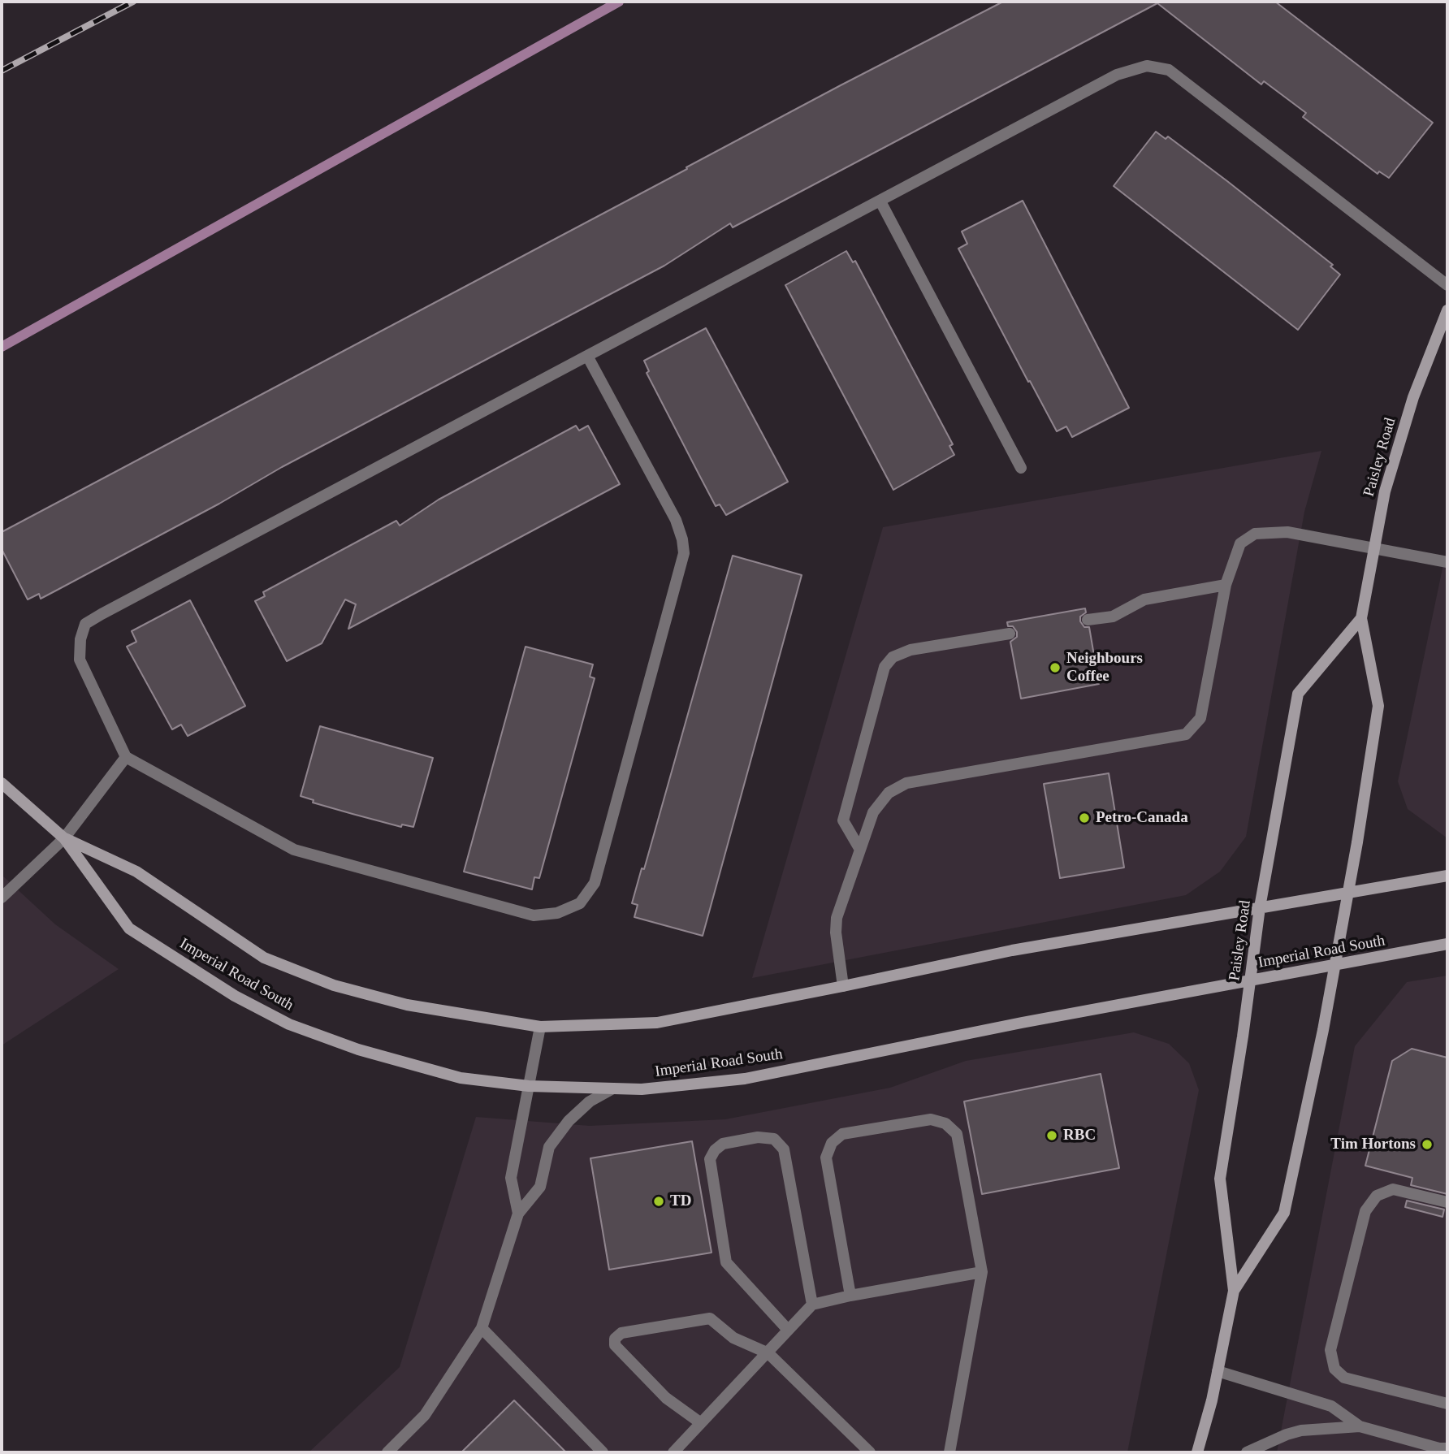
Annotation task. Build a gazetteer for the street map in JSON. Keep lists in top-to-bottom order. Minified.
{"streets":{"street":["Paisley Road","Imperial Road South"]},"crossings":[["Paisley Road","Imperial Road South"]],"places":["Neighbours Coffee","Petro-Canada","RBC","Tim Hortons","TD"]}
